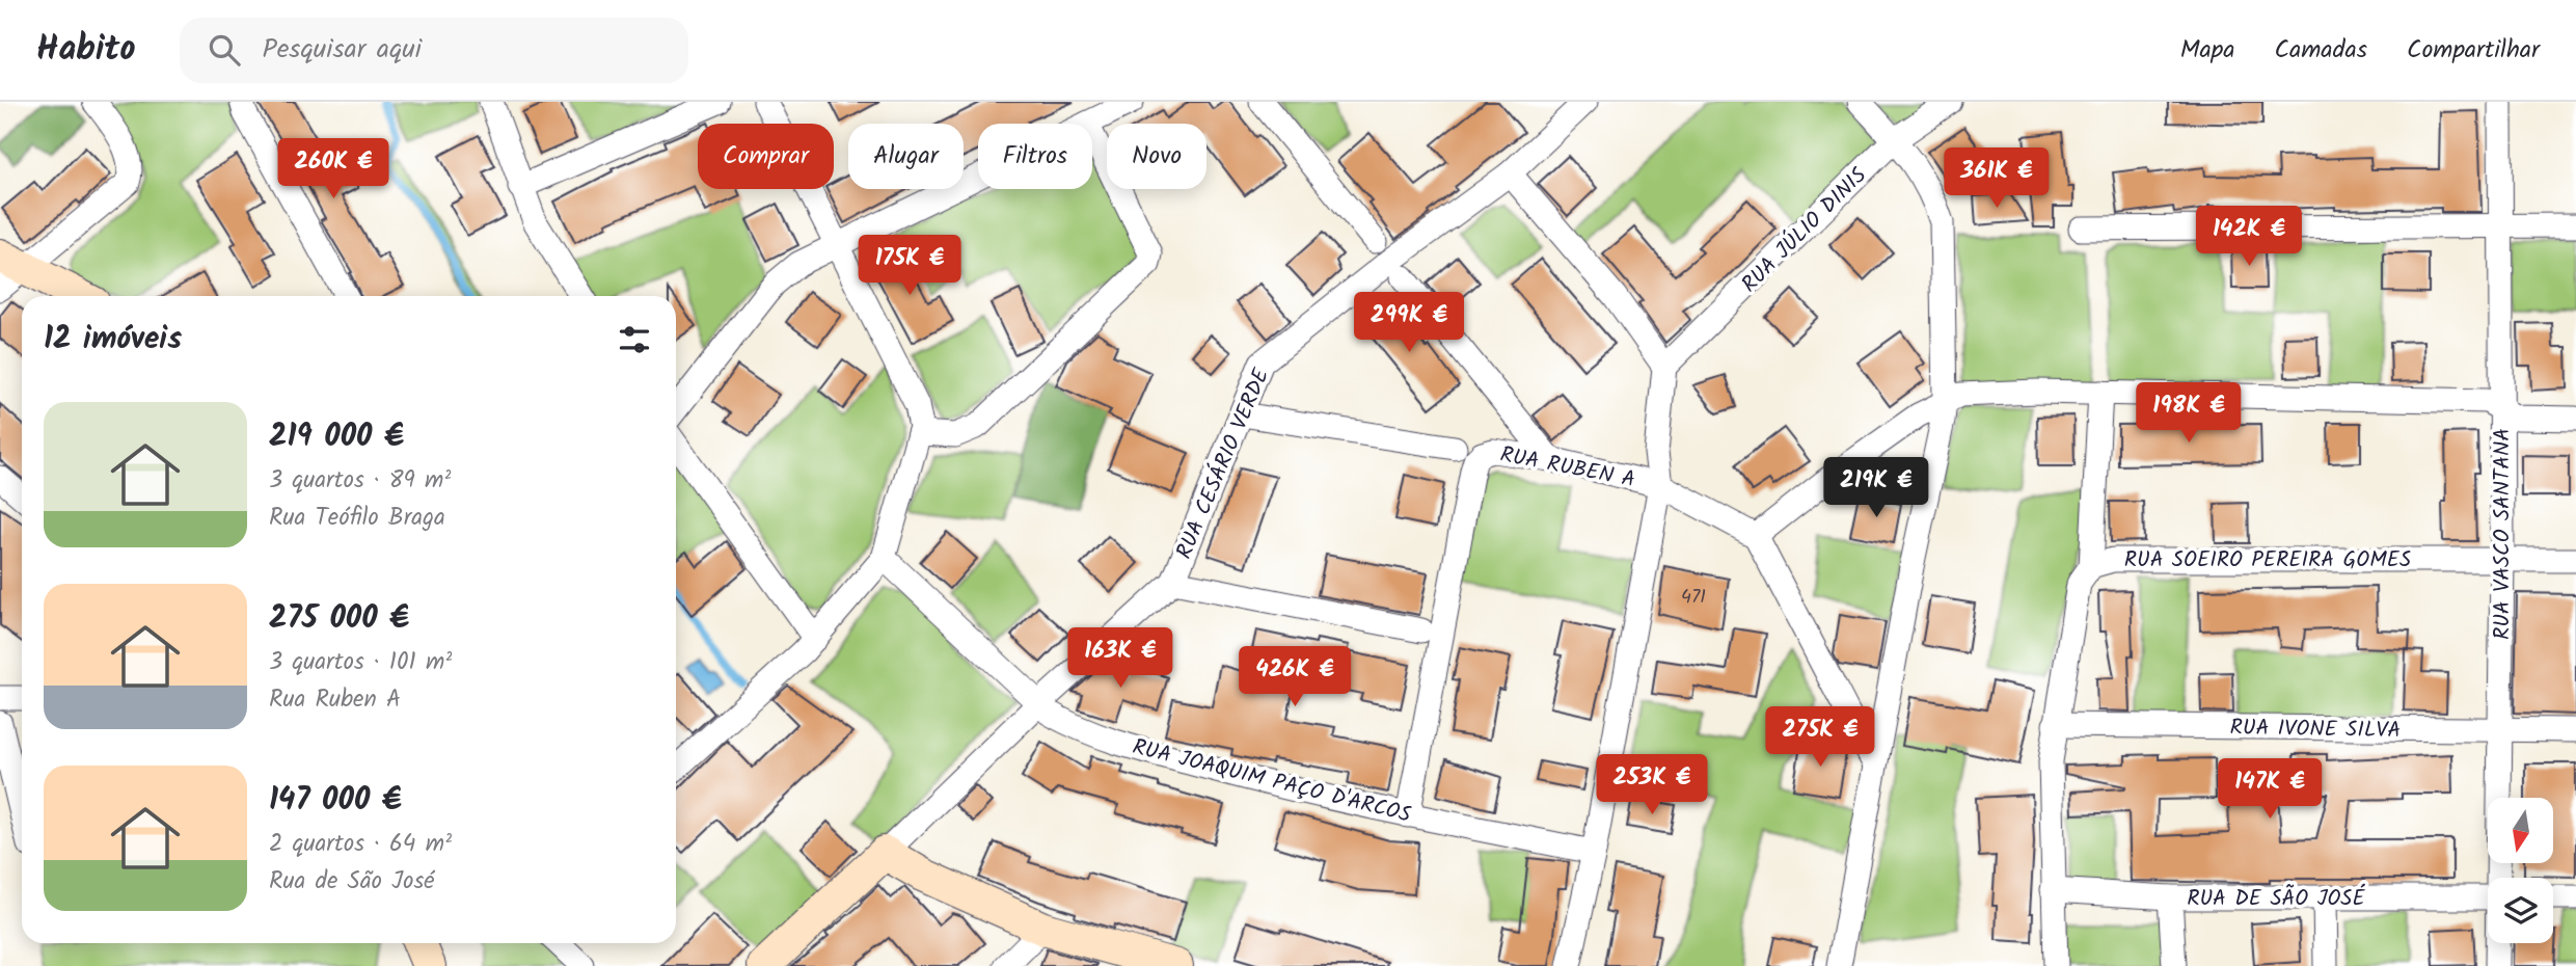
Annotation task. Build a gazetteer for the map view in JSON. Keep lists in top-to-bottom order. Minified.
{"streets":{"street":["RUA JÚLIO DINIS","RUA CESÁRIO VERDE","RUA RUBEN A","RUA VASCO SANTANA","RUA SOEIRO PEREIRA GOMES","RUA IVONE SILVA","RUA JOAQUIM PAÇO D'ARCOS","RUA DE SÃO JOSÉ"]},"crossings":[["RUA CESÁRIO VERDE","RUA JOAQUIM PAÇO D'ARCOS"],["RUA RUBEN A","RUA JOAQUIM PAÇO D'ARCOS"],["RUA VASCO SANTANA","RUA SOEIRO PEREIRA GOMES"],["RUA VASCO SANTANA","RUA IVONE SILVA"]],"house_numbers":["471"],"north":"bottom","page":{"header":"Habito","search":"Pesquisar aqui","nav":["Mapa","Camadas","Compartilhar"],"chip":["Comprar","Alugar","Filtros","Novo"],"price":["260K €","361K €","142K €","175K €","299K €","198K €","219K €","163K €","426K €","275K €","253K €","147K €"],"heading":"12 imóveis","list":[{"name":"219 000 €","note":"3 quartos · 89 m² · Rua Teófilo Braga"},{"name":"275 000 €","note":"3 quartos · 101 m² · Rua Ruben A"},{"name":"147 000 €","note":"2 quartos · 64 m² · Rua de São José"}]}}
